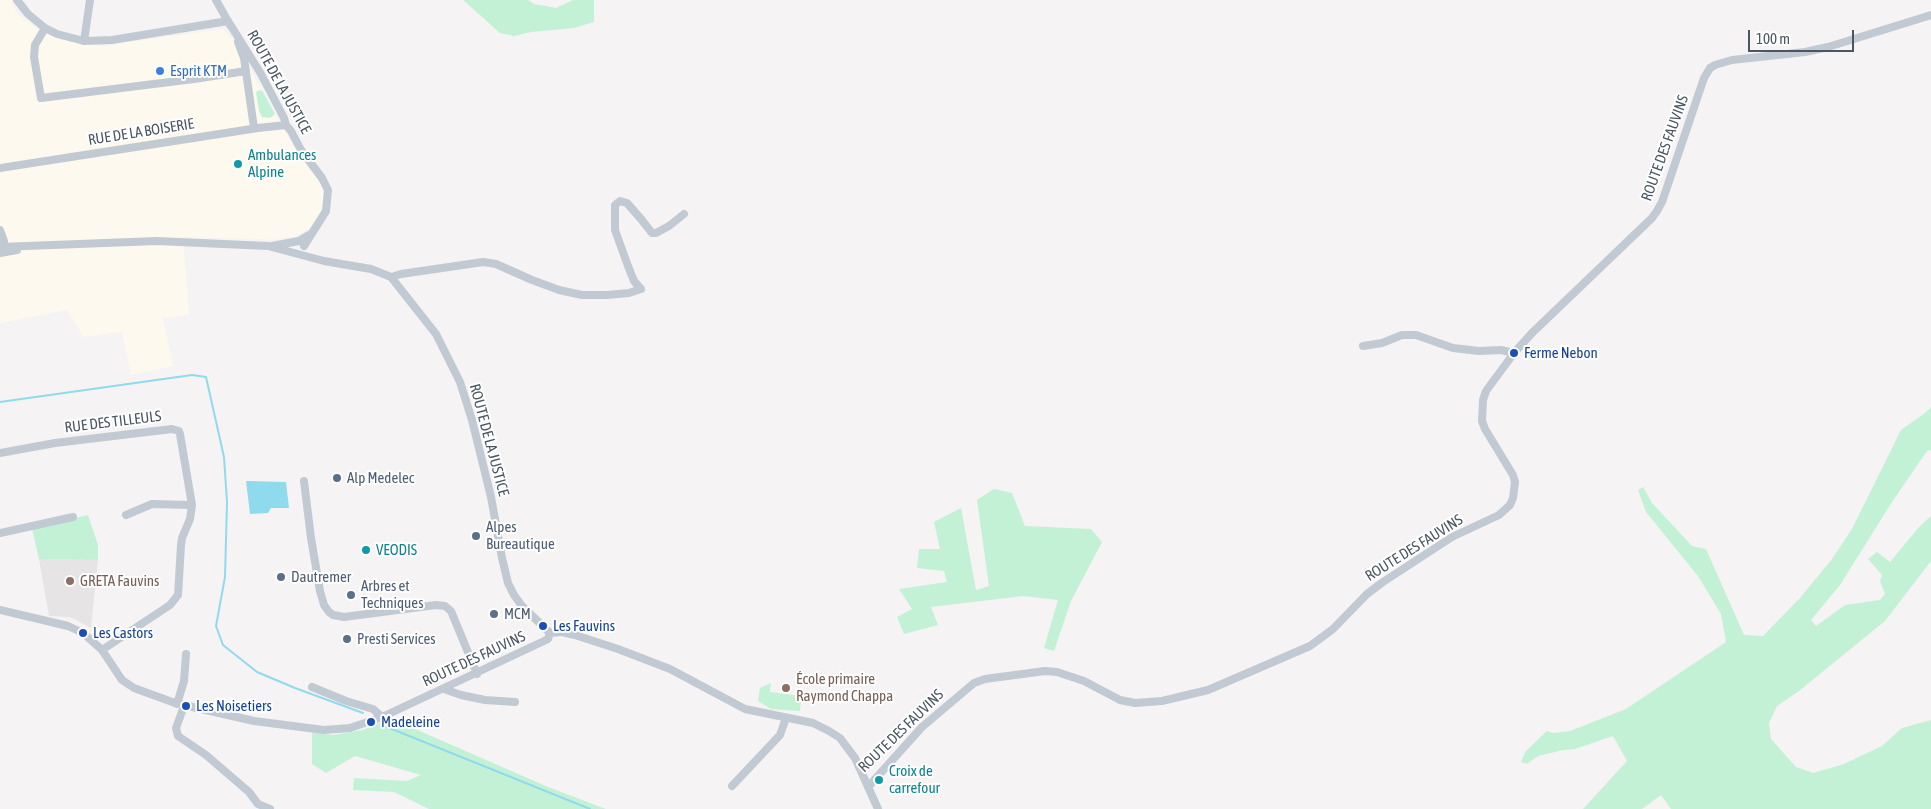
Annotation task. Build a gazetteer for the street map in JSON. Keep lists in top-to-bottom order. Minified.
{"streets":{"street":["ROUTE DE LA JUSTICE","RUE DE LA BOISERIE","ROUTE DES FAUVINS","RUE DES TILLEULS"]},"crossings":[["ROUTE DE LA JUSTICE","RUE DE LA BOISERIE"],["ROUTE DE LA JUSTICE","ROUTE DES FAUVINS"],["ROUTE DES FAUVINS","RUE DES TILLEULS"]],"places":["Esprit KTM","Ambulances Alpine","Ferme Nebon","Alp Medelec","Alpes Bureautique","VEODIS","Dautremer","GRETA Fauvins","Arbres et Techniques","MCM","Les Fauvins","Les Castors","Presti Services","École primaire Raymond Chappa","Les Noisetiers","Madeleine","Croix de carrefour"],"scale_bar":"100 m"}
